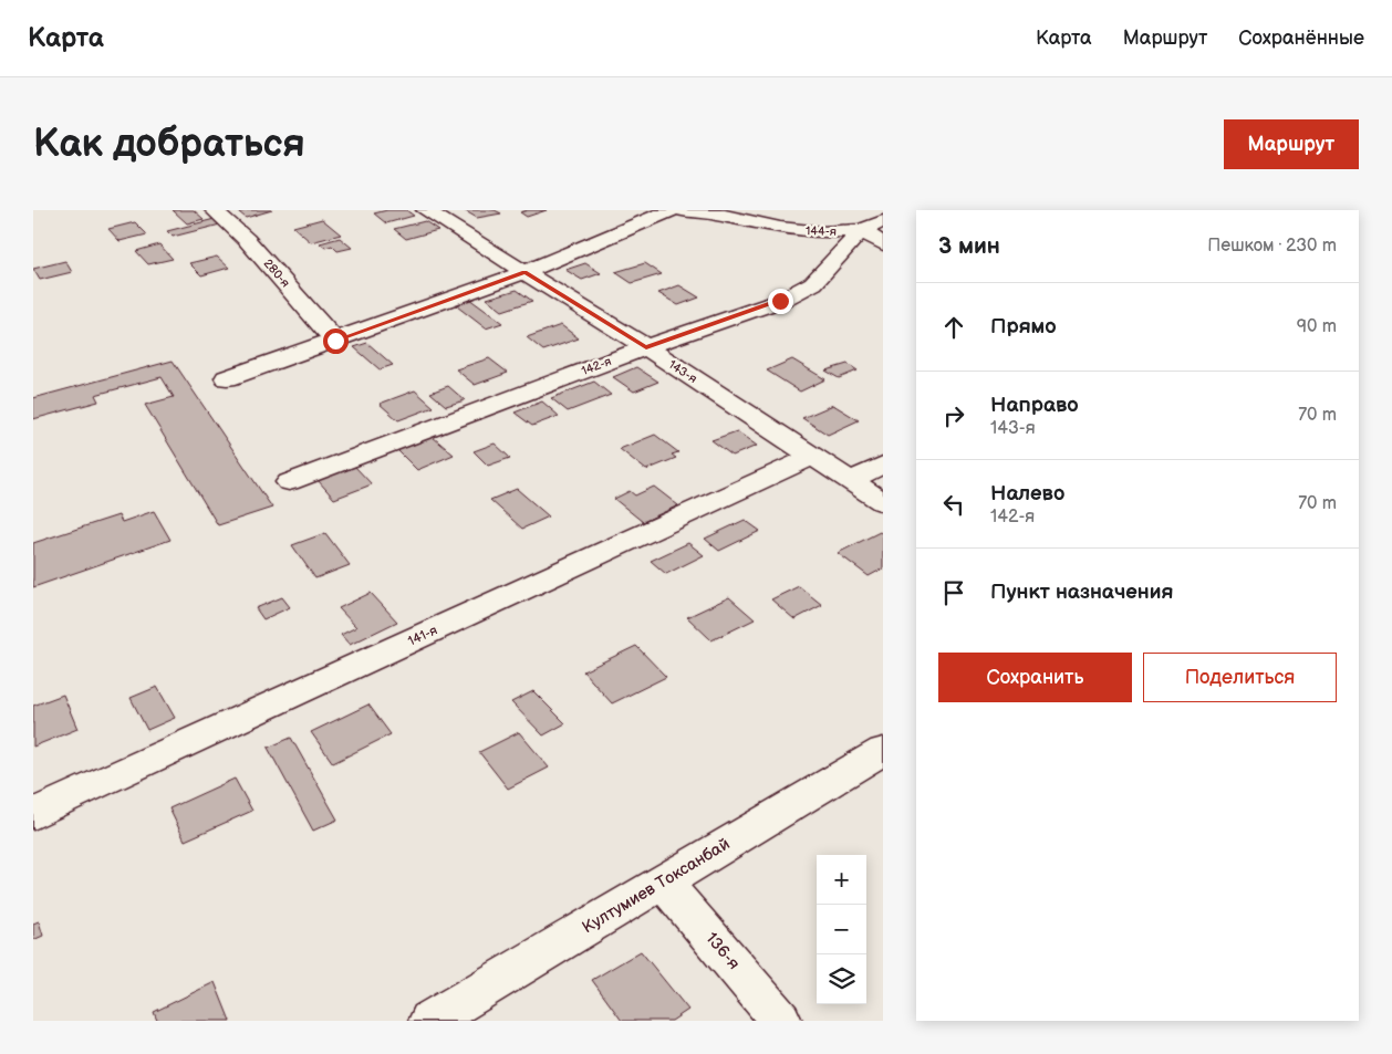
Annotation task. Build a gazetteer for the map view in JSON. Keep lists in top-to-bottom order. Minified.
{"streets":{"street":["144-я","280-я","142-я","143-я","141-я","Култумиев Токсанбай","136-я"]},"crossings":[["144-я","142-я"],["142-я","143-я"],["143-я","141-я"],["Култумиев Токсанбай","136-я"]],"page":{"header":"Карта","nav":["Карта","Маршрут","Сохранённые"],"buttons":["Маршрут",["Сохранить","Поделиться"]],"title":"Как добраться","heading":["3 мин","Пешком · 230 m"],"list":[["Прямо","90 m"],["Направо","143-я","70 m"],["Налево","142-я","70 m"],"Пункт назначения"],"map_buttons":["+","−"]}}
